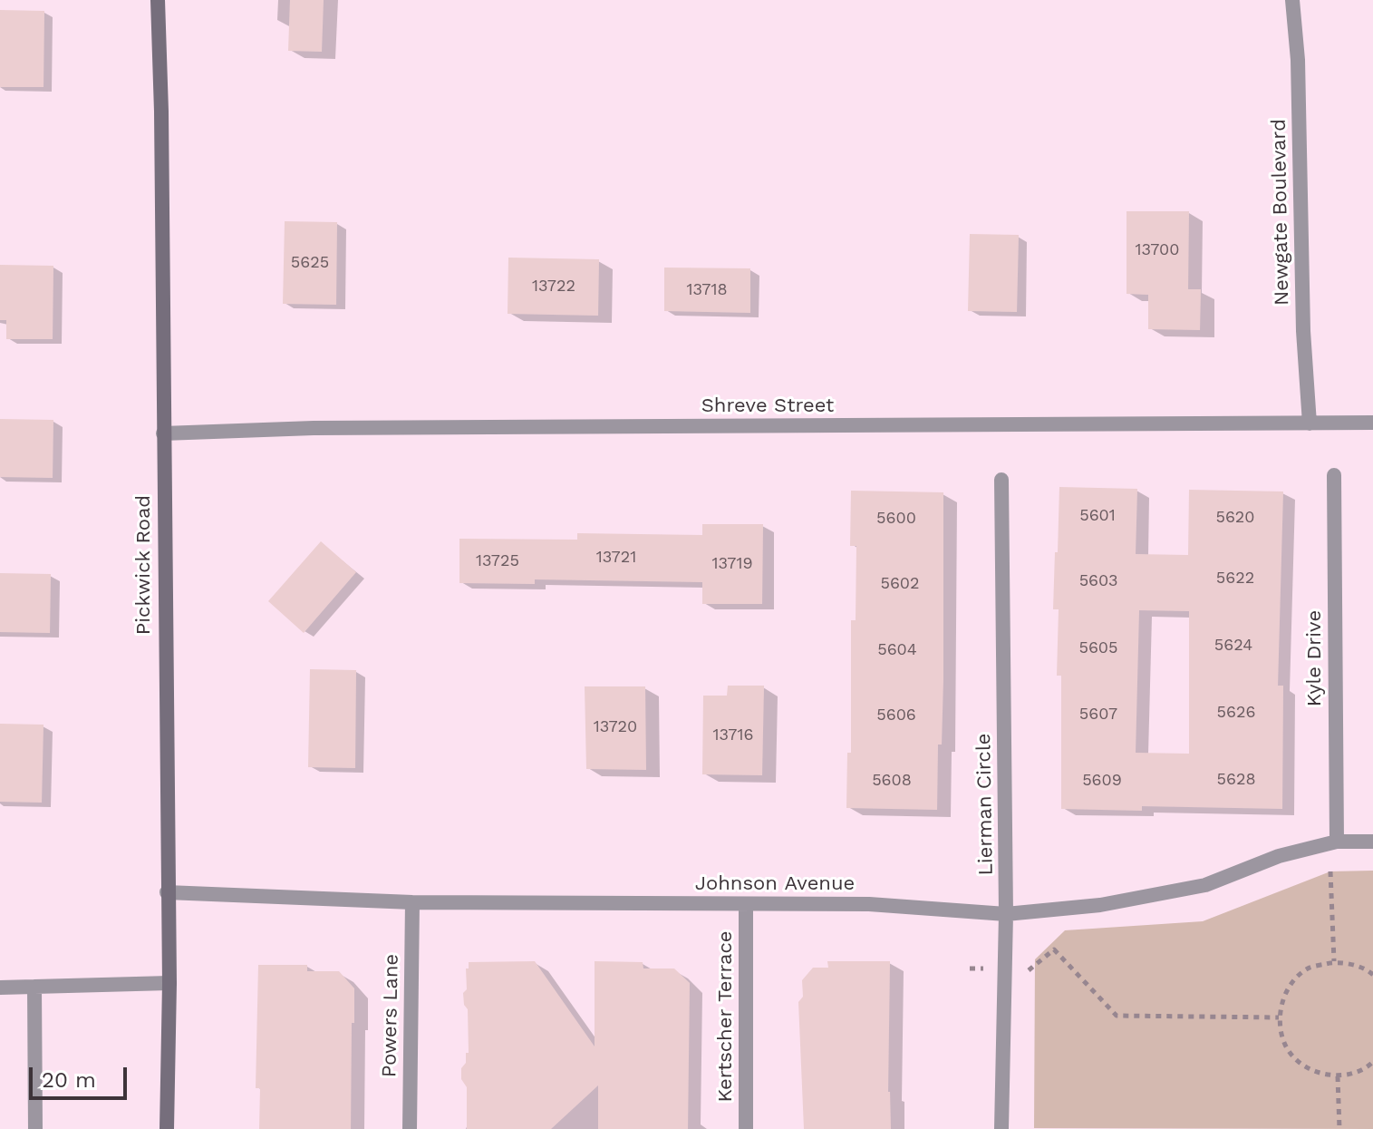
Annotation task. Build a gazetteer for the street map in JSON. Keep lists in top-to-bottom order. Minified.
{"streets":{"street":["Newgate Boulevard","Shreve Street","Pickwick Road","Kyle Drive","Lierman Circle","Johnson Avenue","Powers Lane","Kertscher Terrace"]},"crossings":[["Newgate Boulevard","Shreve Street"],["Shreve Street","Pickwick Road"],["Pickwick Road","Johnson Avenue"],["Kyle Drive","Johnson Avenue"],["Lierman Circle","Johnson Avenue"],["Johnson Avenue","Powers Lane"],["Johnson Avenue","Kertscher Terrace"]],"house_numbers":["13700","5625","13722","13718","5601","5620","5600","13721","13725","13719","5622","5603","5602","5624","5605","5604","5626","5607","5606","13720","13716","5628","5608","5609"],"scale_bar":"20 m"}
